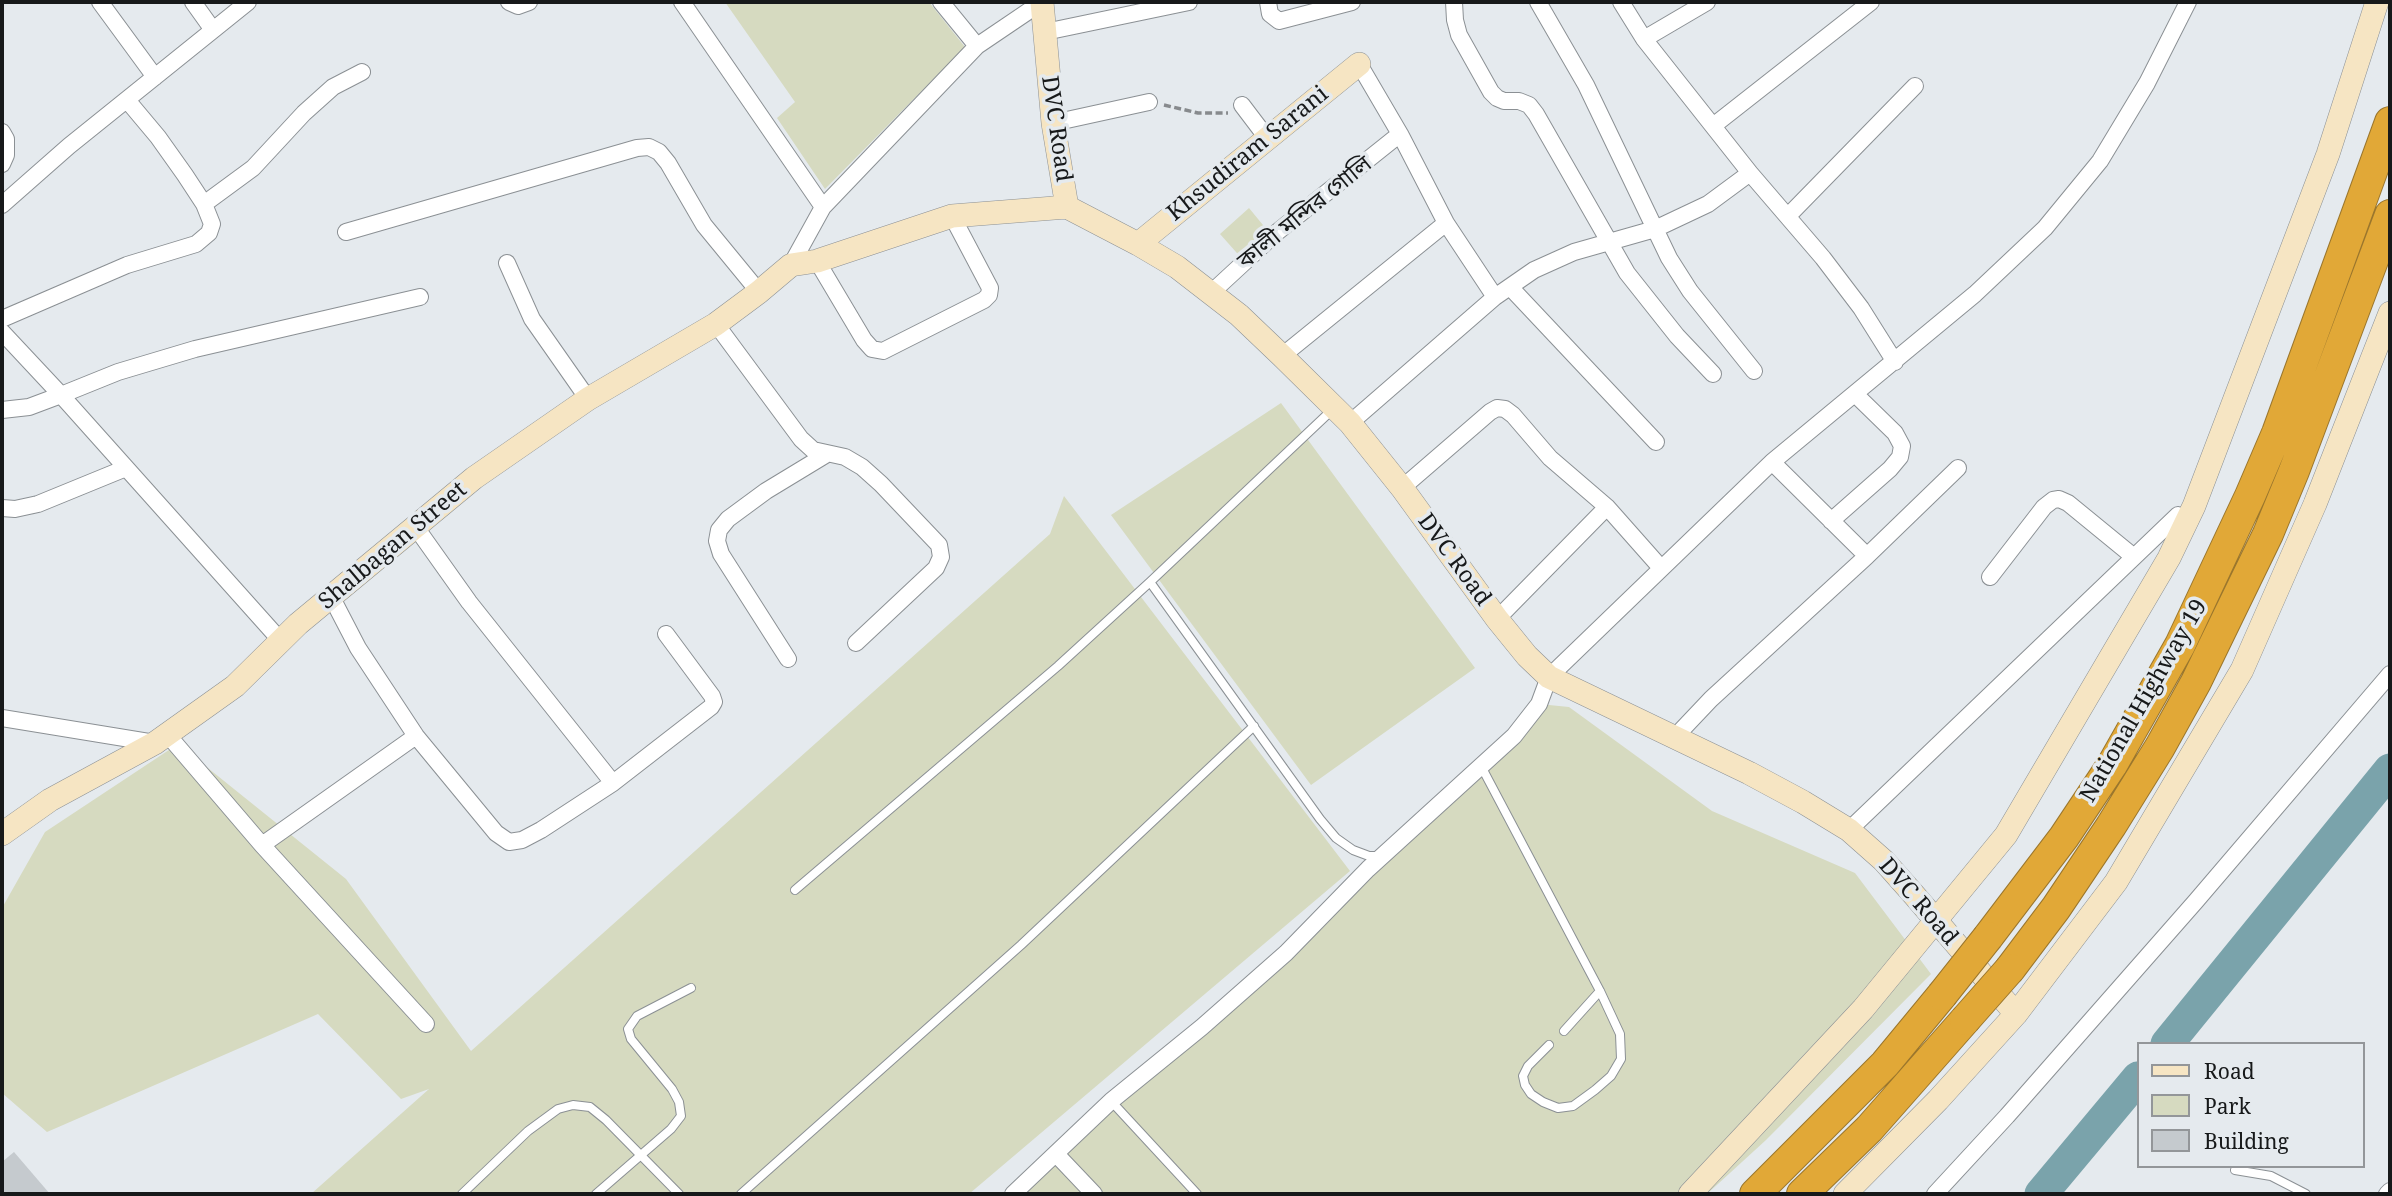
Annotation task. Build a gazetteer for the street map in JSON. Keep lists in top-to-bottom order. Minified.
{"streets":{"highway":["National Highway 19"],"main road":["DVC Road","Khsudiram Sarani","Shalbagan Street"],"street":["কালী মন্দির গোলি"]},"crossings":[["DVC Road","Khsudiram Sarani"],["DVC Road","কালী মন্দির গোলি"]],"legend":["Road","Park","Building"]}
